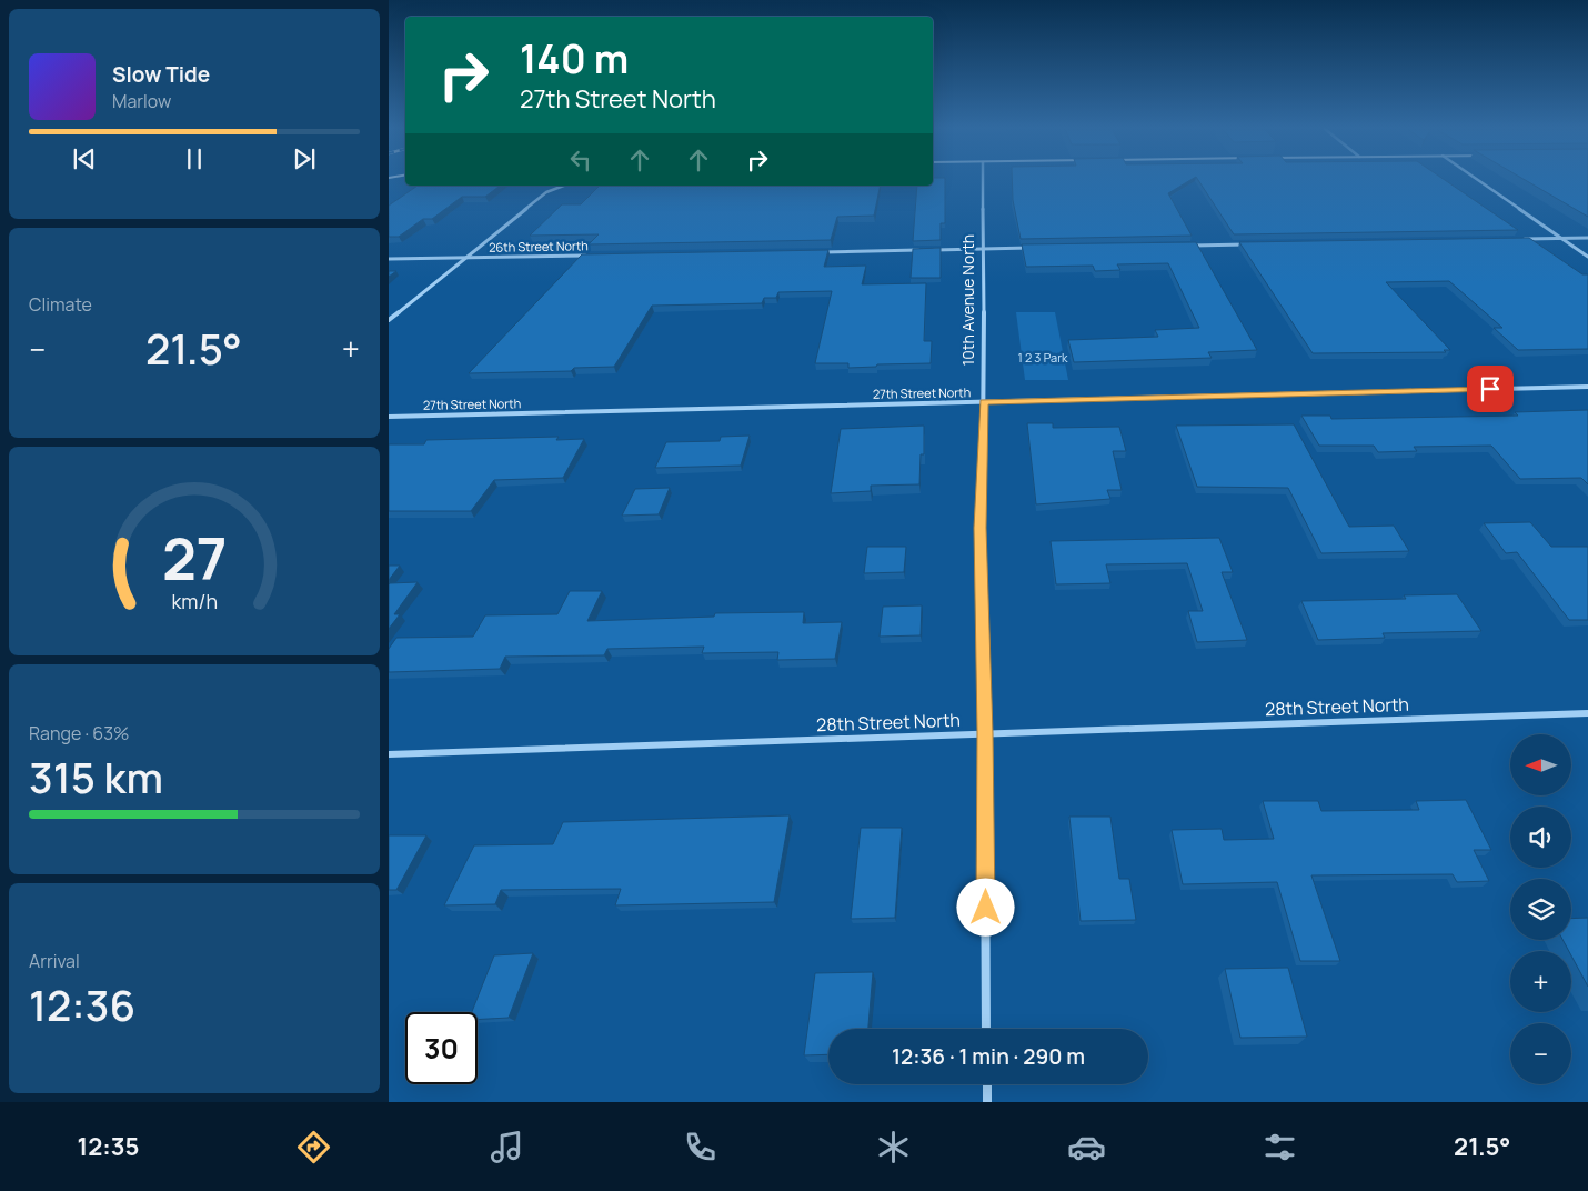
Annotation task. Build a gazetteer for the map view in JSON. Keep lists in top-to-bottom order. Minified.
{"streets":{"street":["26th Street North","10th Avenue North","27th Street North","28th Street North"]},"crossings":[["10th Avenue North","27th Street North"],["10th Avenue North","28th Street North"]],"parks":["1 2 3 Park"],"north":"left","page":{"turn":["140 m","27th Street North"],"song":["Slow Tide","Marlow"],"tile":["Climate",["Range · 63%","315 km"],["Arrival","12:36"]],"heat":["−","21.5°","+"],"map_buttons":["+","−"],"limit":"30","trip":"12:36 · 1 min · 290 m","tabs":["12:35","21.5°"],"gauge":["27","km/h"]}}
